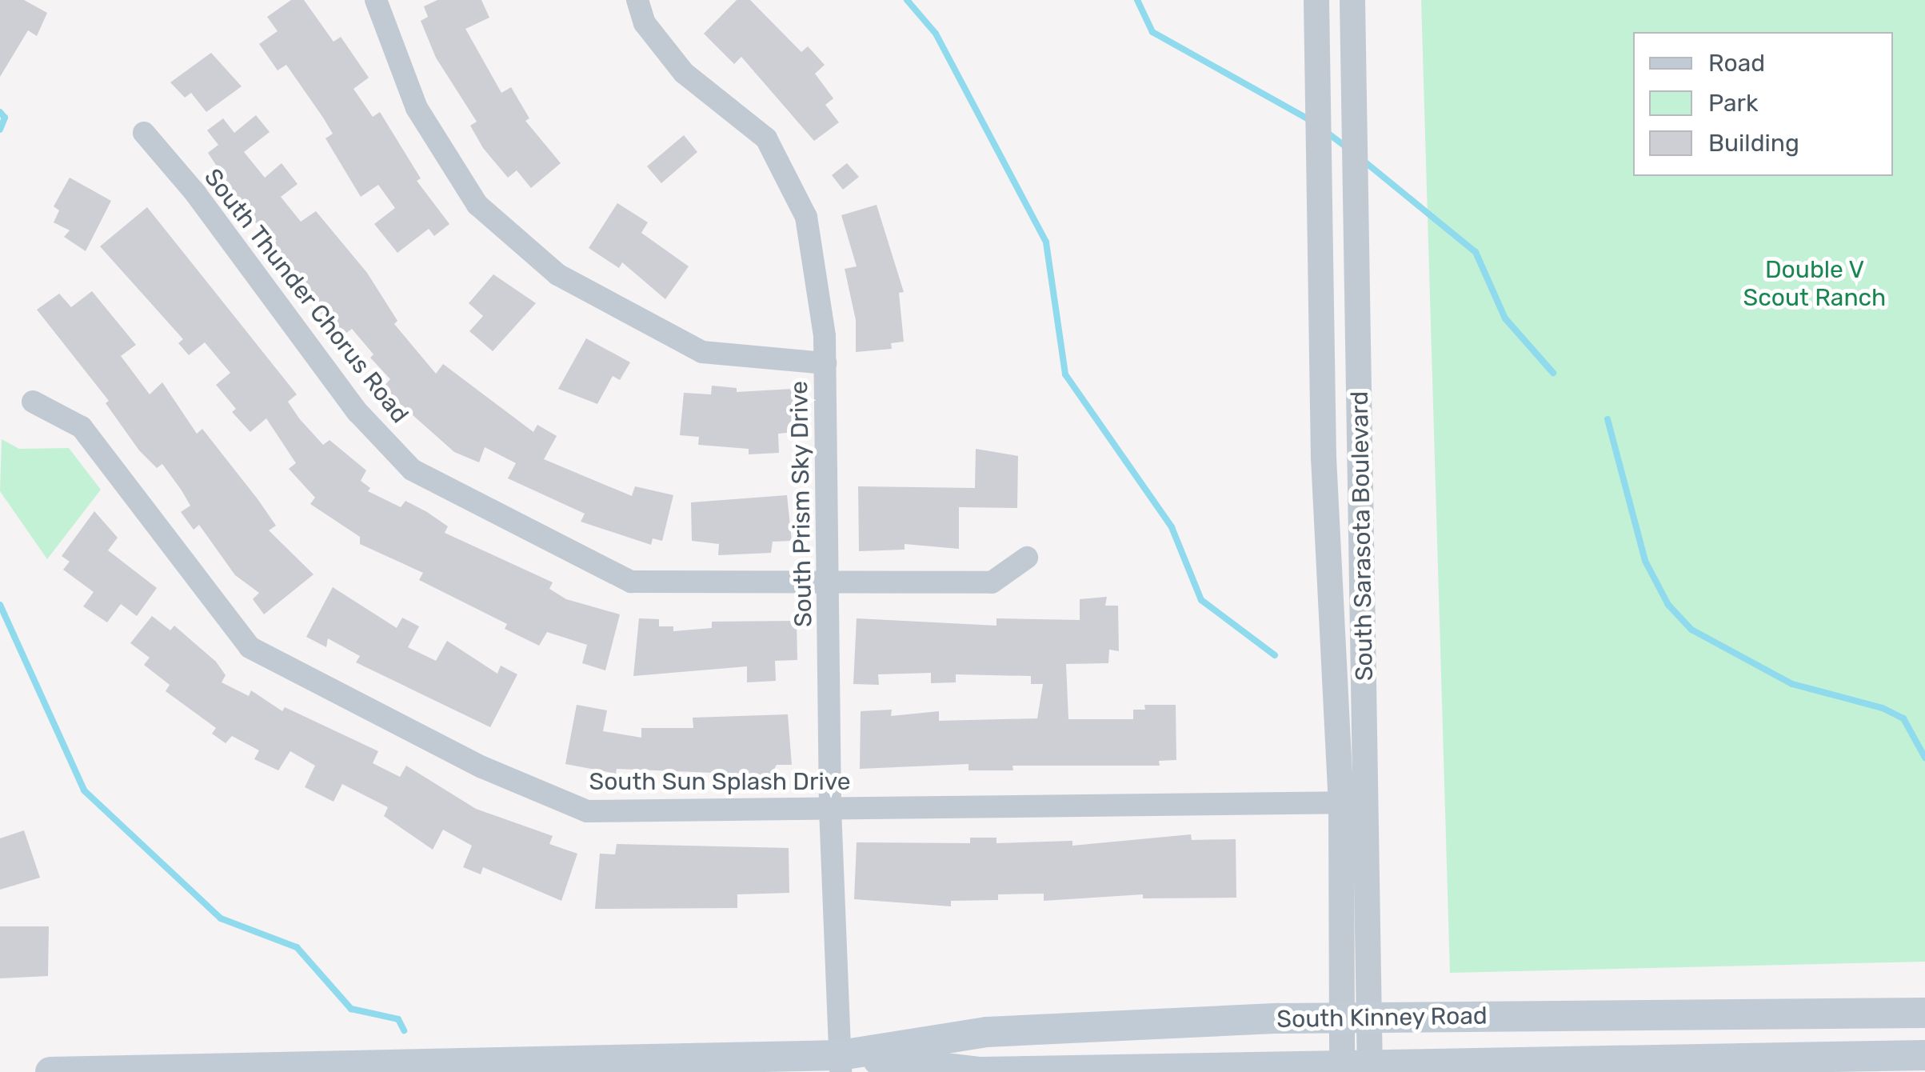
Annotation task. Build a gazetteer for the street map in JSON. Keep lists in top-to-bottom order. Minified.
{"streets":{"main road":["South Kinney Road"],"street":["South Thunder Chorus Road","South Prism Sky Drive","South Sarasota Boulevard","South Sun Splash Drive"]},"crossings":[["South Thunder Chorus Road","South Prism Sky Drive"],["South Prism Sky Drive","South Sun Splash Drive"],["South Prism Sky Drive","South Kinney Road"],["South Sarasota Boulevard","South Sun Splash Drive"],["South Sarasota Boulevard","South Kinney Road"]],"parks":["Double V Scout Ranch"],"legend":["Road","Park","Building"]}
